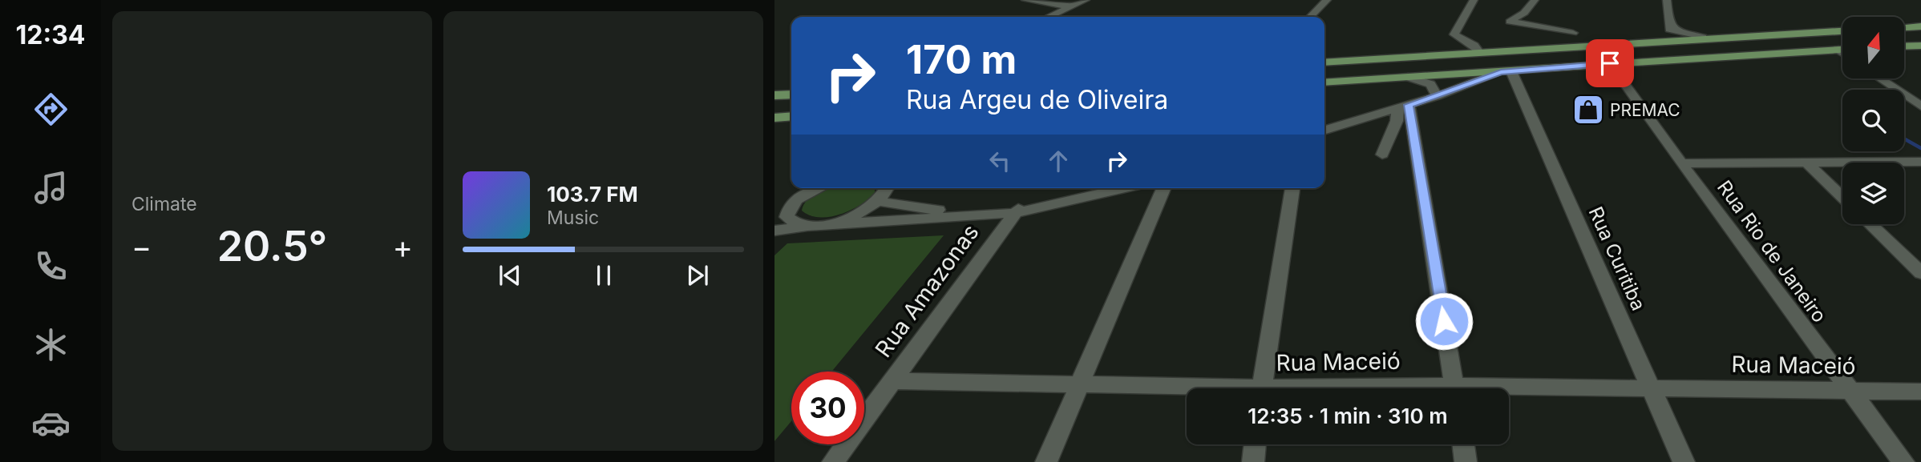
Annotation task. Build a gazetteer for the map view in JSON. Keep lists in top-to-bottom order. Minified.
{"streets":{"street":["Rua Rio de Janeiro","Rua Curitiba","Rua Amazonas","Rua Maceió"]},"crossings":[["Rua Rio de Janeiro","Rua Maceió"],["Rua Curitiba","Rua Maceió"],["Rua Amazonas","Rua Maceió"]],"places":{"shop":["PREMAC"]},"north":"top","page":{"tabs":"12:34","tile":"Climate","turn":["170 m","Rua Argeu de Oliveira"],"song":["103.7 FM","Music"],"heat":["−","20.5°","+"],"limit":"30","trip":"12:35 · 1 min · 310 m"}}
